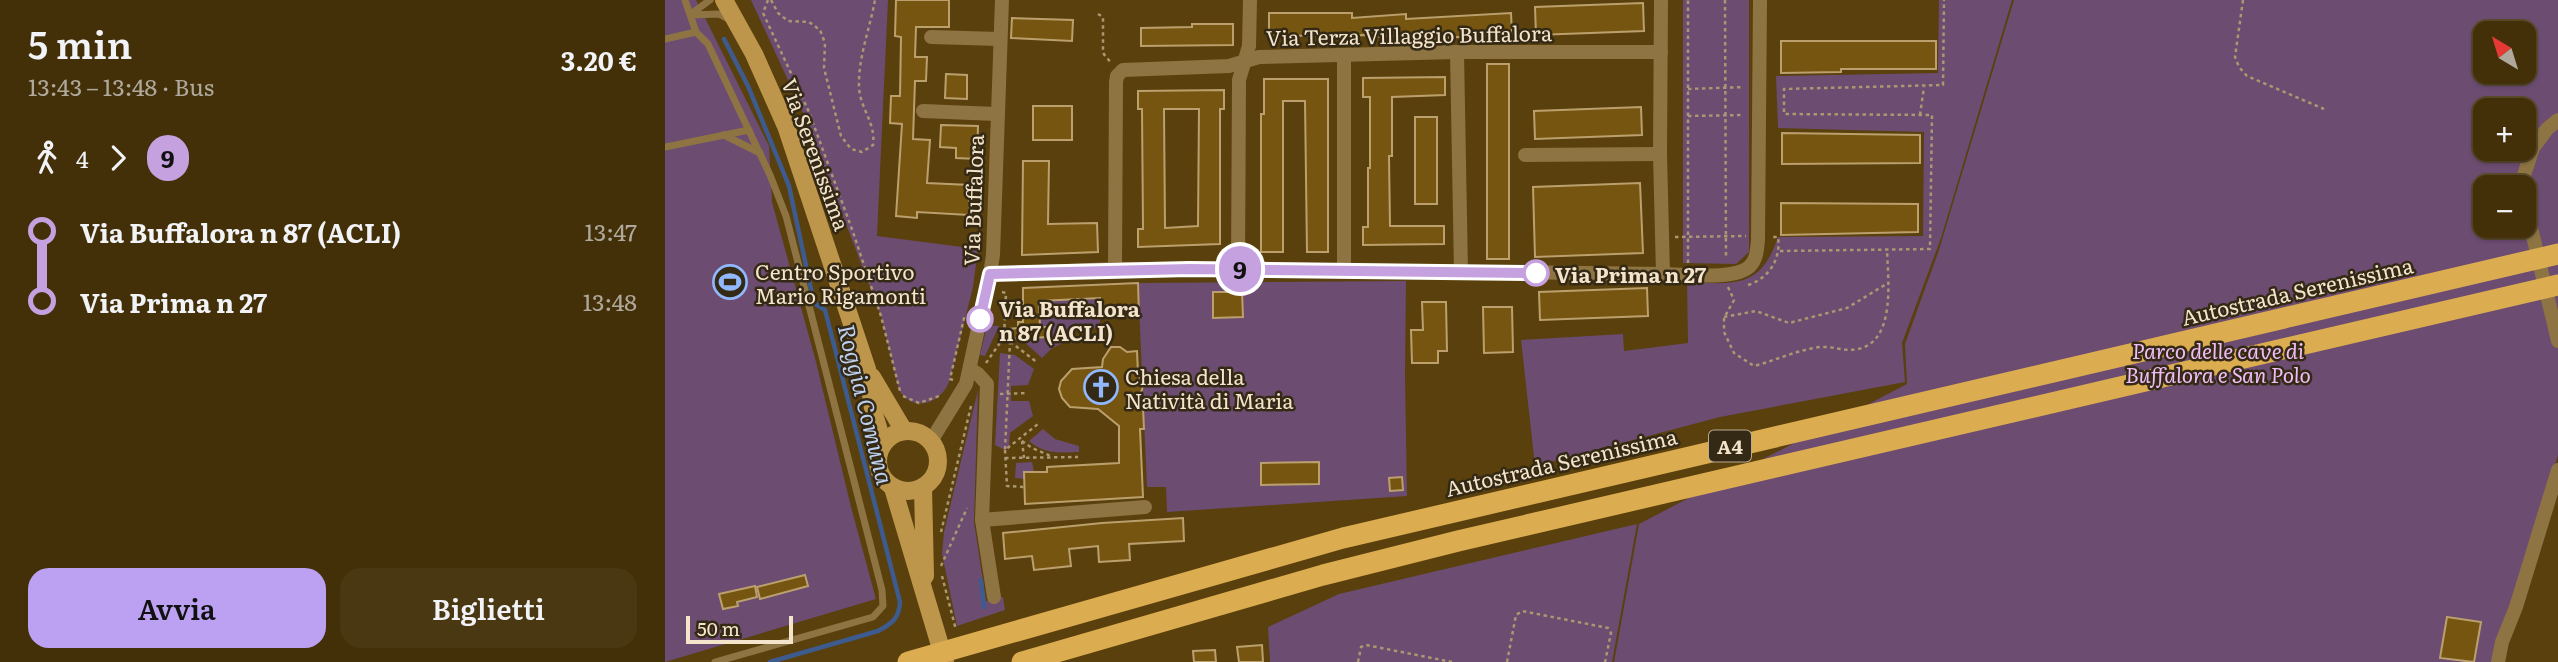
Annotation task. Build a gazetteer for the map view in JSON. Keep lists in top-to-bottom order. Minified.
{"streets":{"highway":["Autostrada Serenissima","A4"],"main road":["Via Serenissima"],"street":["Via Terza Villaggio Buffalora","Via Buffalora"]},"crossings":[["Via Serenissima","Via Buffalora"]],"water":["Roggia Comuna"],"parks":["Parco delle cave di Buffalora e San Polo"],"places":{"other":["Via Prima n 27","Via Buffalora n 87 (ACLI)"],"sports":["Centro Sportivo Mario Rigamonti"],"church":["Chiesa della Natività di Maria"]},"lines":["bus line 9"],"scale_bar":"50 m","north":"top left","page":{"heading":["5 min","13:43 – 13:48 · Bus","3.20 €"],"on_map":"9","map_buttons":["+","−"],"legs":["4","9"],"list":[{"name":"Via Buffalora n 87 (ACLI)","value":"13:47"},{"name":"Via Prima n 27","value":"13:48"}],"buttons":["Avvia","Biglietti"],"scale":"50 m"}}
